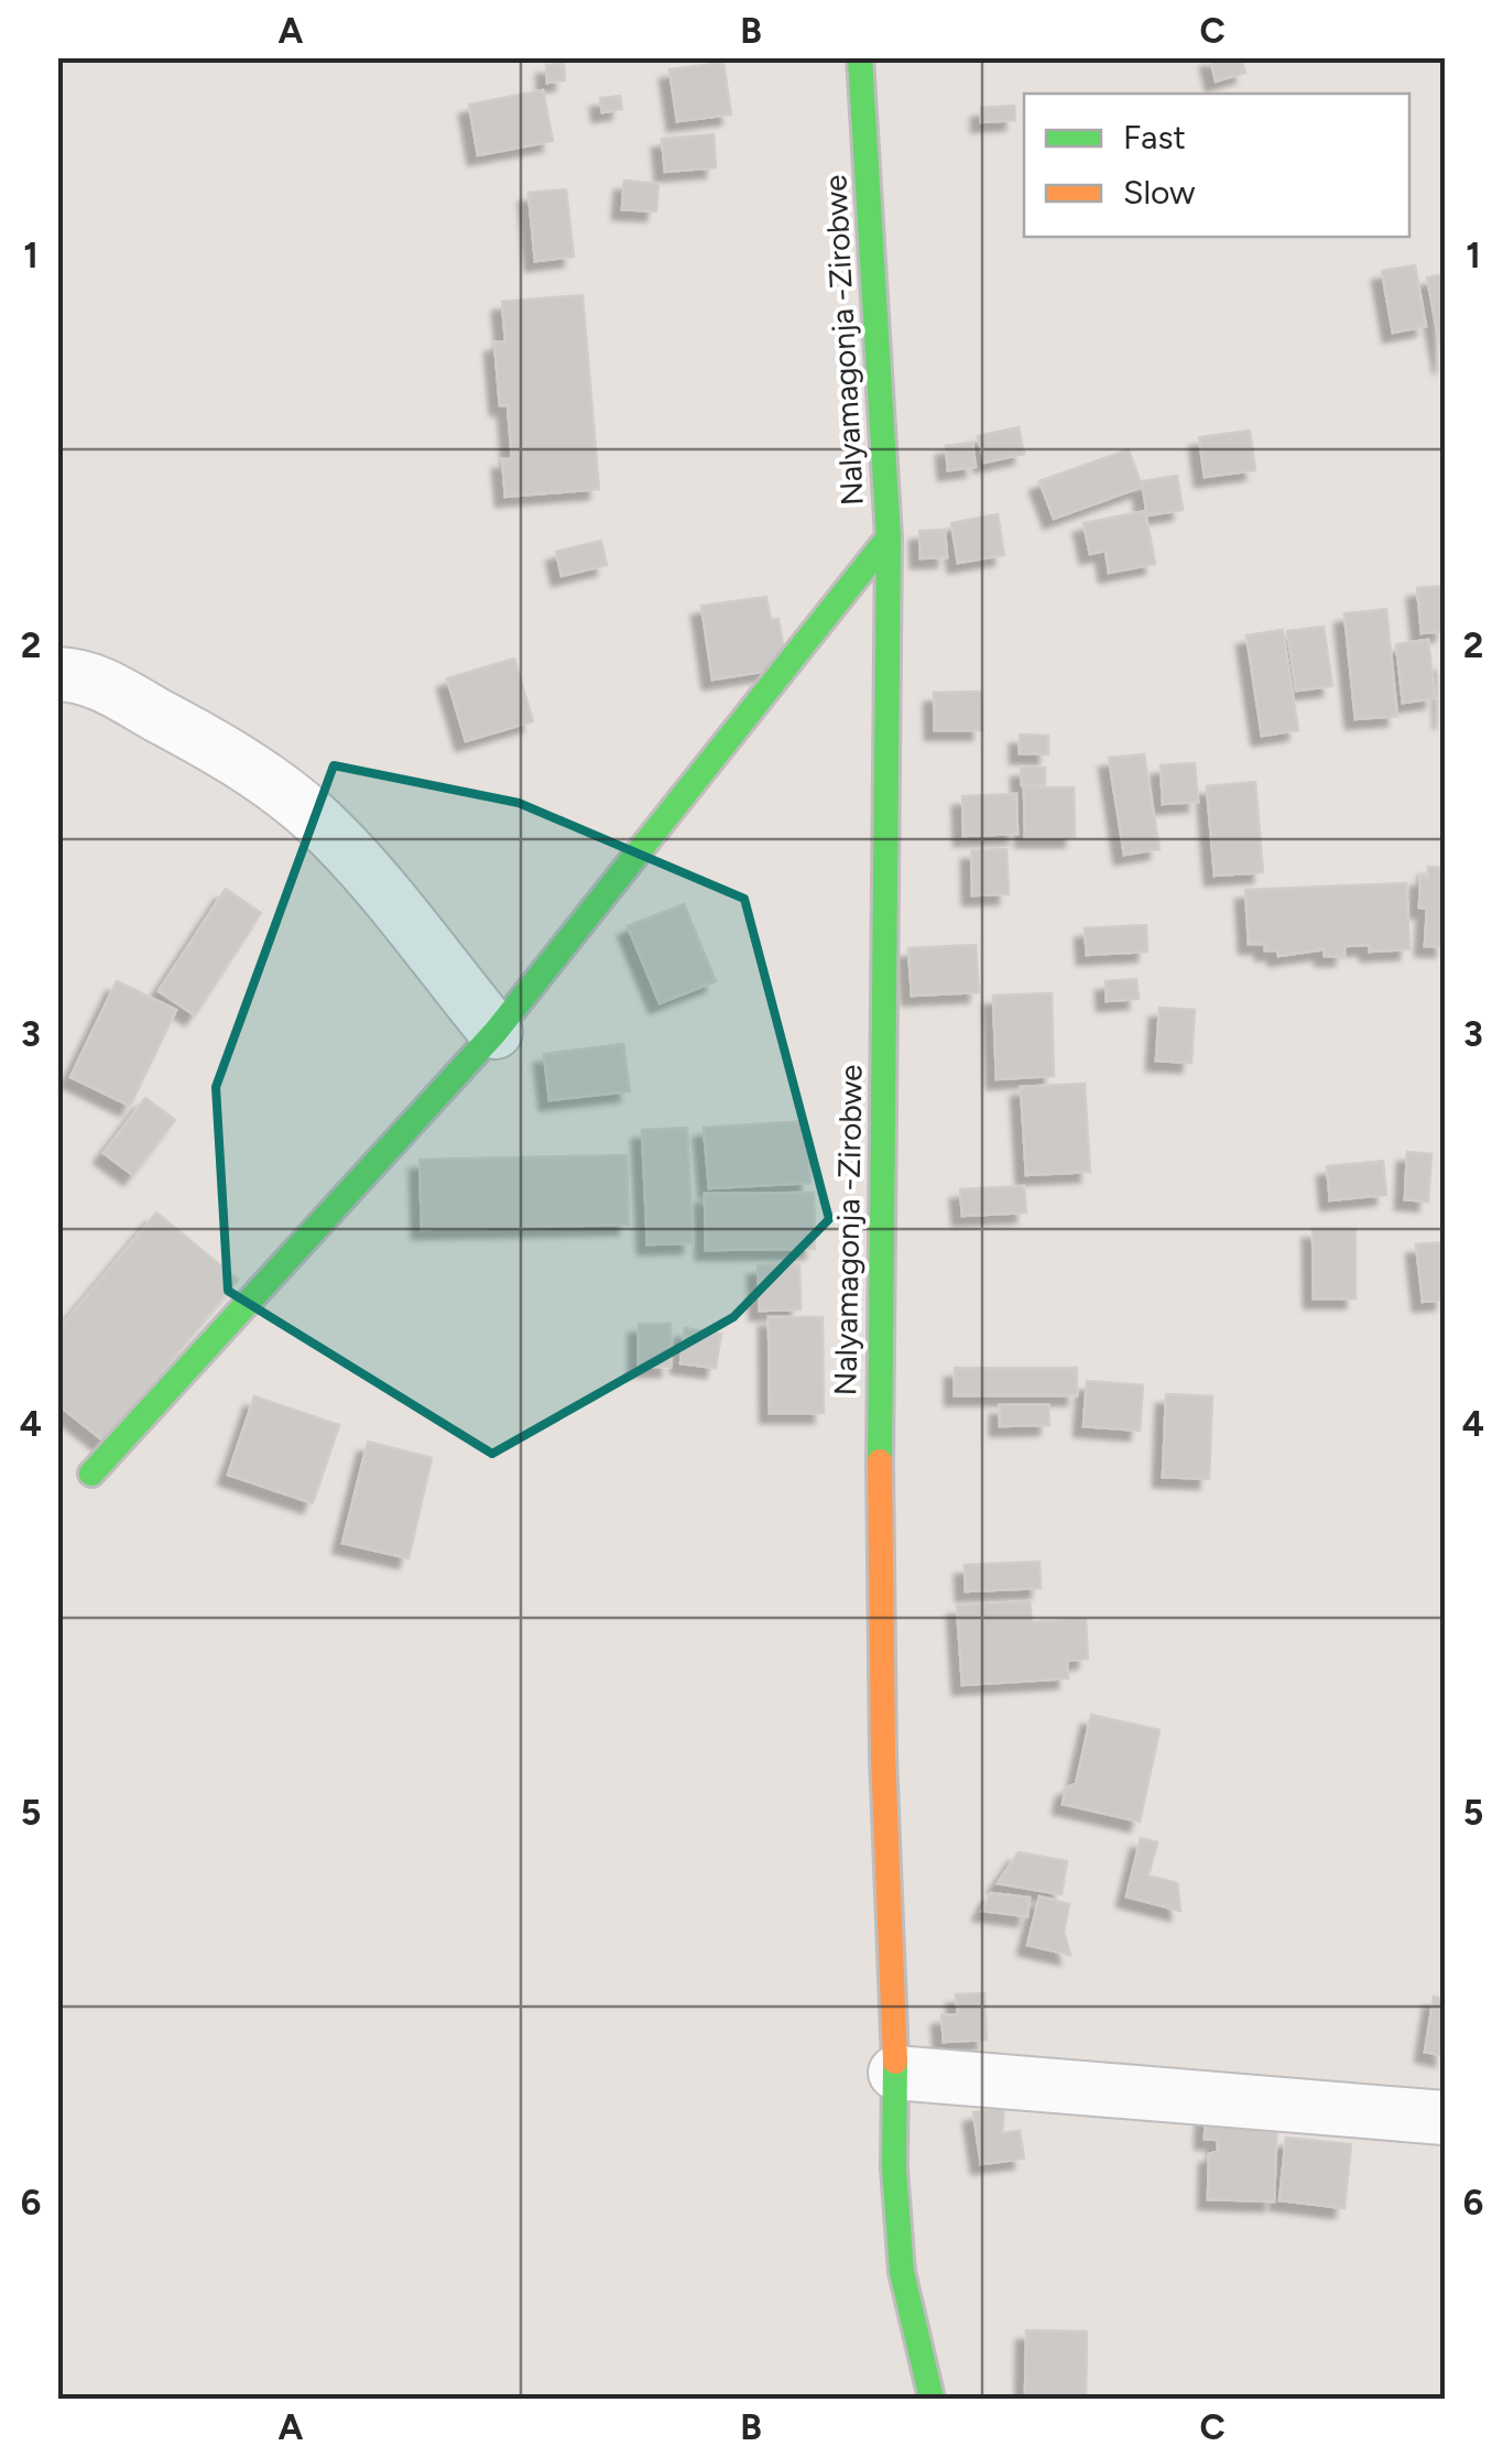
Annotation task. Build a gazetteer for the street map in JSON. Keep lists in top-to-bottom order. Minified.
{"streets":{"street":["Nalyamagonja -Zirobwe"]},"legend":["Fast","Slow"],"grid":{"columns":["A","B","C"],"rows":["1","2","3","4","5","6"]}}
